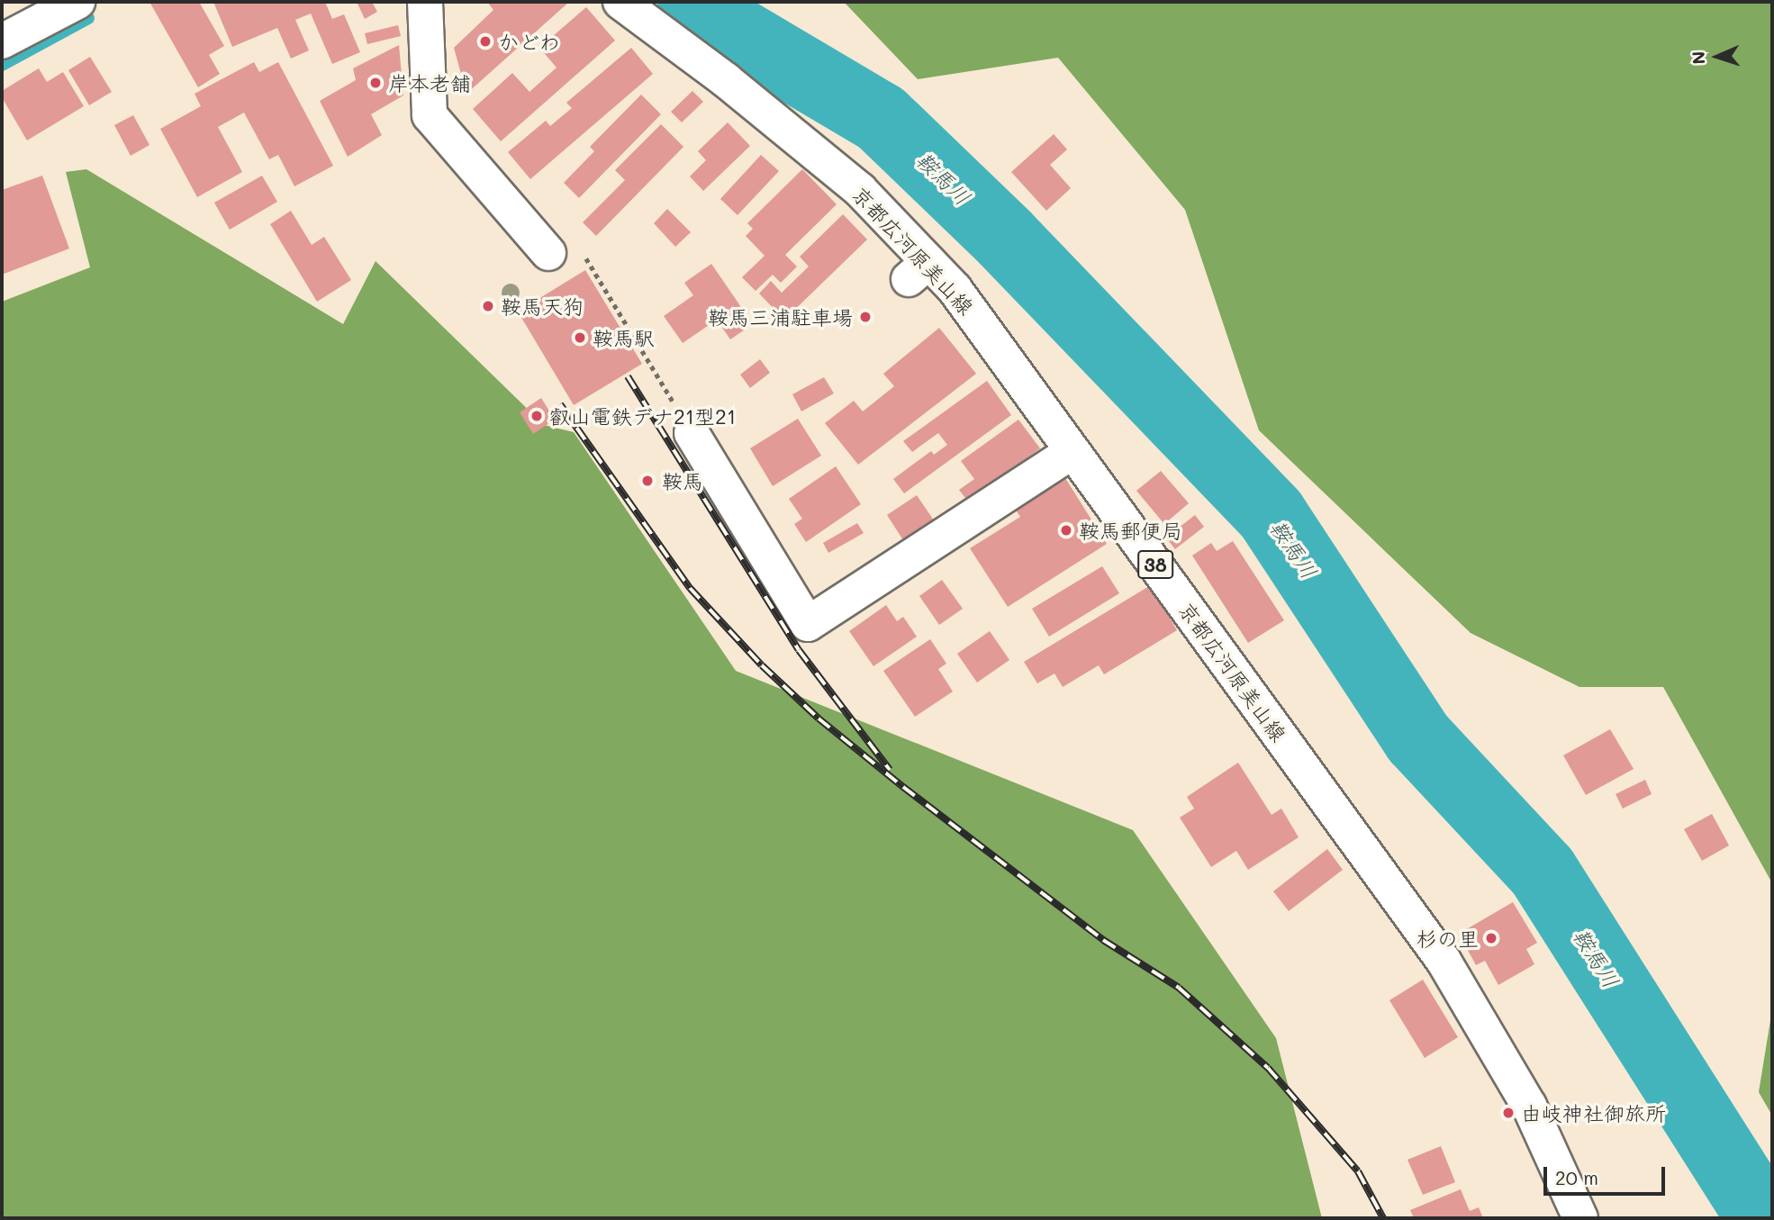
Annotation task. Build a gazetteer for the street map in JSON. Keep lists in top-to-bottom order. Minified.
{"streets":{"main road":["京都広河原美山線","38"]},"water":["鞍馬川"],"places":["かどわ","岸本老舗","鞍馬天狗","鞍馬三浦駐車場","鞍馬駅","叡山電鉄デナ21型21","鞍馬","鞍馬郵便局","杉の里","由岐神社御旅所"],"scale_bar":"20 m","north":"left"}
